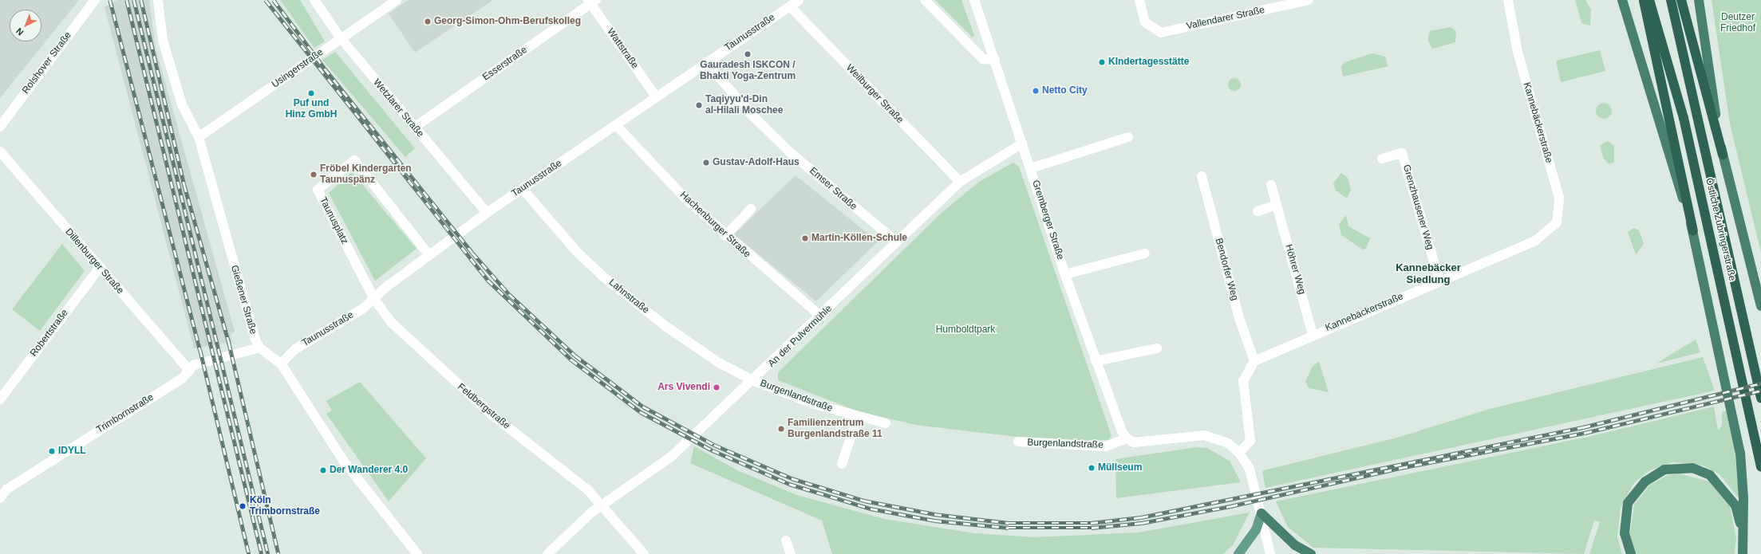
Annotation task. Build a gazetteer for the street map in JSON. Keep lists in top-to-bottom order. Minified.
{"streets":{"highway":["Östliche Zubringerstraße"],"street":["Vallendarer Straße","Taunusstraße","Wattstraße","Rolshover Straße","Esserstraße","Usingerstraße","Weilburger Straße","Wetzlarer Straße","Kannebäckerstraße","Emser Straße","Grenzhausener Weg","Gremberger Straße","Taunusplatz","Hachenburger Straße","Dillenburger Straße","Bendorfer Weg","Höhrer Weg","Lahnstraße","Gießener Straße","Robertstraße","An der Pulvermühle","Burgenlandstraße","Feldbergstraße","Trimbornstraße"]},"crossings":[["Taunusstraße","Wattstraße"],["Taunusstraße","Weilburger Straße"],["Taunusstraße","Wetzlarer Straße"],["Taunusstraße","Emser Straße"],["Taunusstraße","Taunusplatz"],["Taunusstraße","Hachenburger Straße"],["Taunusstraße","Lahnstraße"],["Taunusstraße","Feldbergstraße"],["Wattstraße","Esserstraße"],["Esserstraße","Wetzlarer Straße"],["Usingerstraße","Wetzlarer Straße"],["Usingerstraße","Gießener Straße"],["Weilburger Straße","An der Pulvermühle"],["Kannebäckerstraße","Grenzhausener Weg"],["Kannebäckerstraße","Bendorfer Weg"],["Kannebäckerstraße","Höhrer Weg"],["Emser Straße","An der Pulvermühle"],["Gremberger Straße","An der Pulvermühle"],["Gremberger Straße","Burgenlandstraße"],["Taunusplatz","Feldbergstraße"],["Hachenburger Straße","An der Pulvermühle"],["Dillenburger Straße","Robertstraße"],["Dillenburger Straße","Trimbornstraße"],["Lahnstraße","An der Pulvermühle"],["Lahnstraße","Burgenlandstraße"],["Gießener Straße","Trimbornstraße"],["An der Pulvermühle","Burgenlandstraße"],["An der Pulvermühle","Feldbergstraße"]],"districts":["Kannebäcker Siedlung"],"parks":["Deutzer Friedhof","Humboldtpark"],"places":["Georg-Simon-Ohm-Berufskolleg","Gauradesh ISKCON / Bhakti Yoga-Zentrum","KIndertagesstätte","Netto City","Puf und Hinz GmbH","Taqiyyu'd-Din al-Hilali Moschee","Gustav-Adolf-Haus","Fröbel Kindergarten Taunuspänz","Martin-Köllen-Schule","Ars Vivendi","Familienzentrum Burgenlandstraße 11","IDYLL","Müllseum","Der Wanderer 4.0","Köln Trimbornstraße"],"north":"bottom left"}
